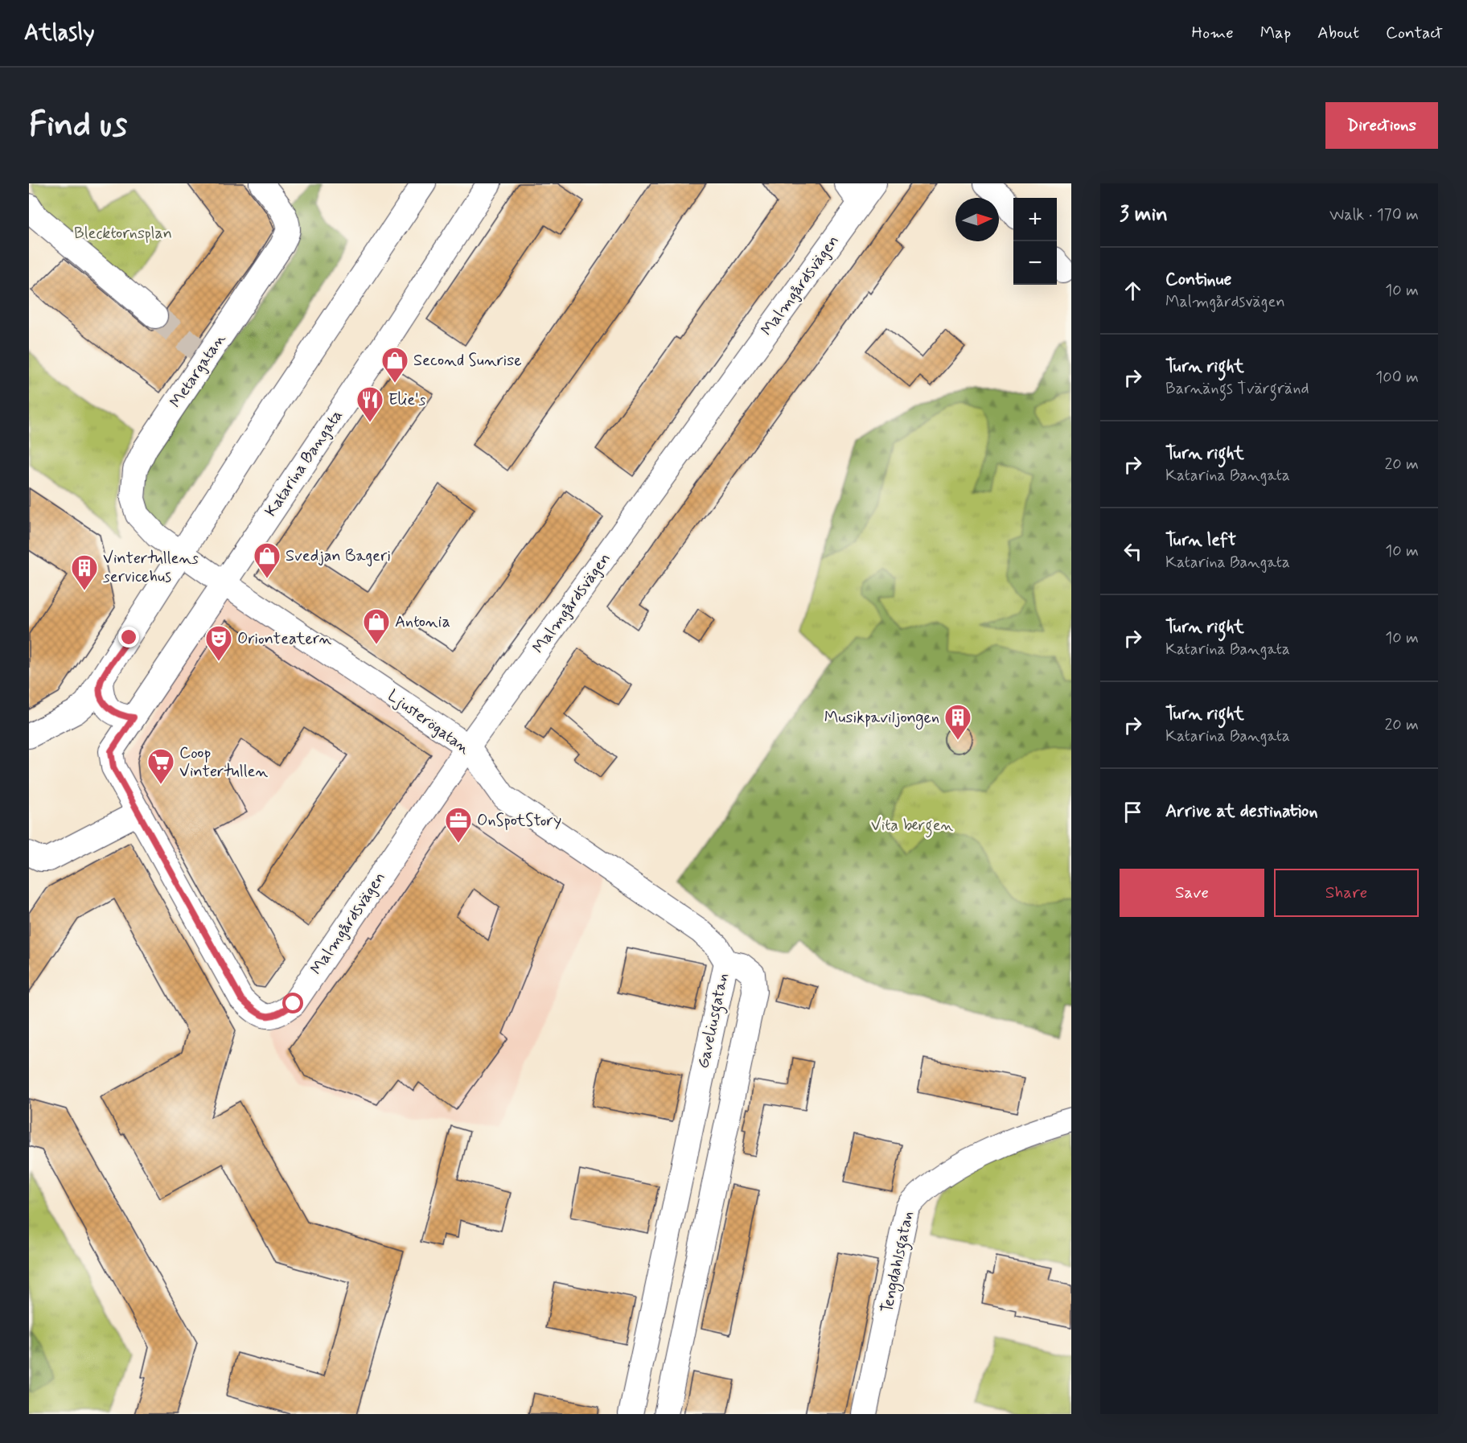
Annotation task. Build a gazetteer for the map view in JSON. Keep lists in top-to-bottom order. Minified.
{"streets":{"street":["Malmgårdsvägen","Metargatan","Katarina Bangata","Ljusterögatan","Gaveliusgatan","Tengdahlsgatan"]},"crossings":[["Malmgårdsvägen","Katarina Bangata"],["Malmgårdsvägen","Ljusterögatan"],["Metargatan","Ljusterögatan"],["Katarina Bangata","Ljusterögatan"],["Ljusterögatan","Gaveliusgatan"]],"parks":["Blecktornsplan","Vita bergen"],"places":{"shop":["Second Sunrise","Svedjan Bageri","Antonia"],"restaurant":["Elie's"],"building":["Vintertullens servicehus","Musikpaviljongen"],"theatre":["Orionteatern"],"supermarket":["Coop Vintertullen"],"office":["OnSpotStory"]},"north":"right","page":{"header":"Atlasly","nav":["Home","Map","About","Contact"],"buttons":["Directions",["Save","Share"]],"title":"Find us","heading":["3 min","Walk · 170 m"],"map_buttons":["+","−"],"list":[["Continue","Malmgårdsvägen","10 m"],["Turn right","Barnängs Tvärgränd","100 m"],["Turn right","Katarina Bangata","20 m"],["Turn left","Katarina Bangata","10 m"],["Turn right","Katarina Bangata","10 m"],["Turn right","Katarina Bangata","20 m"],"Arrive at destination"]}}
